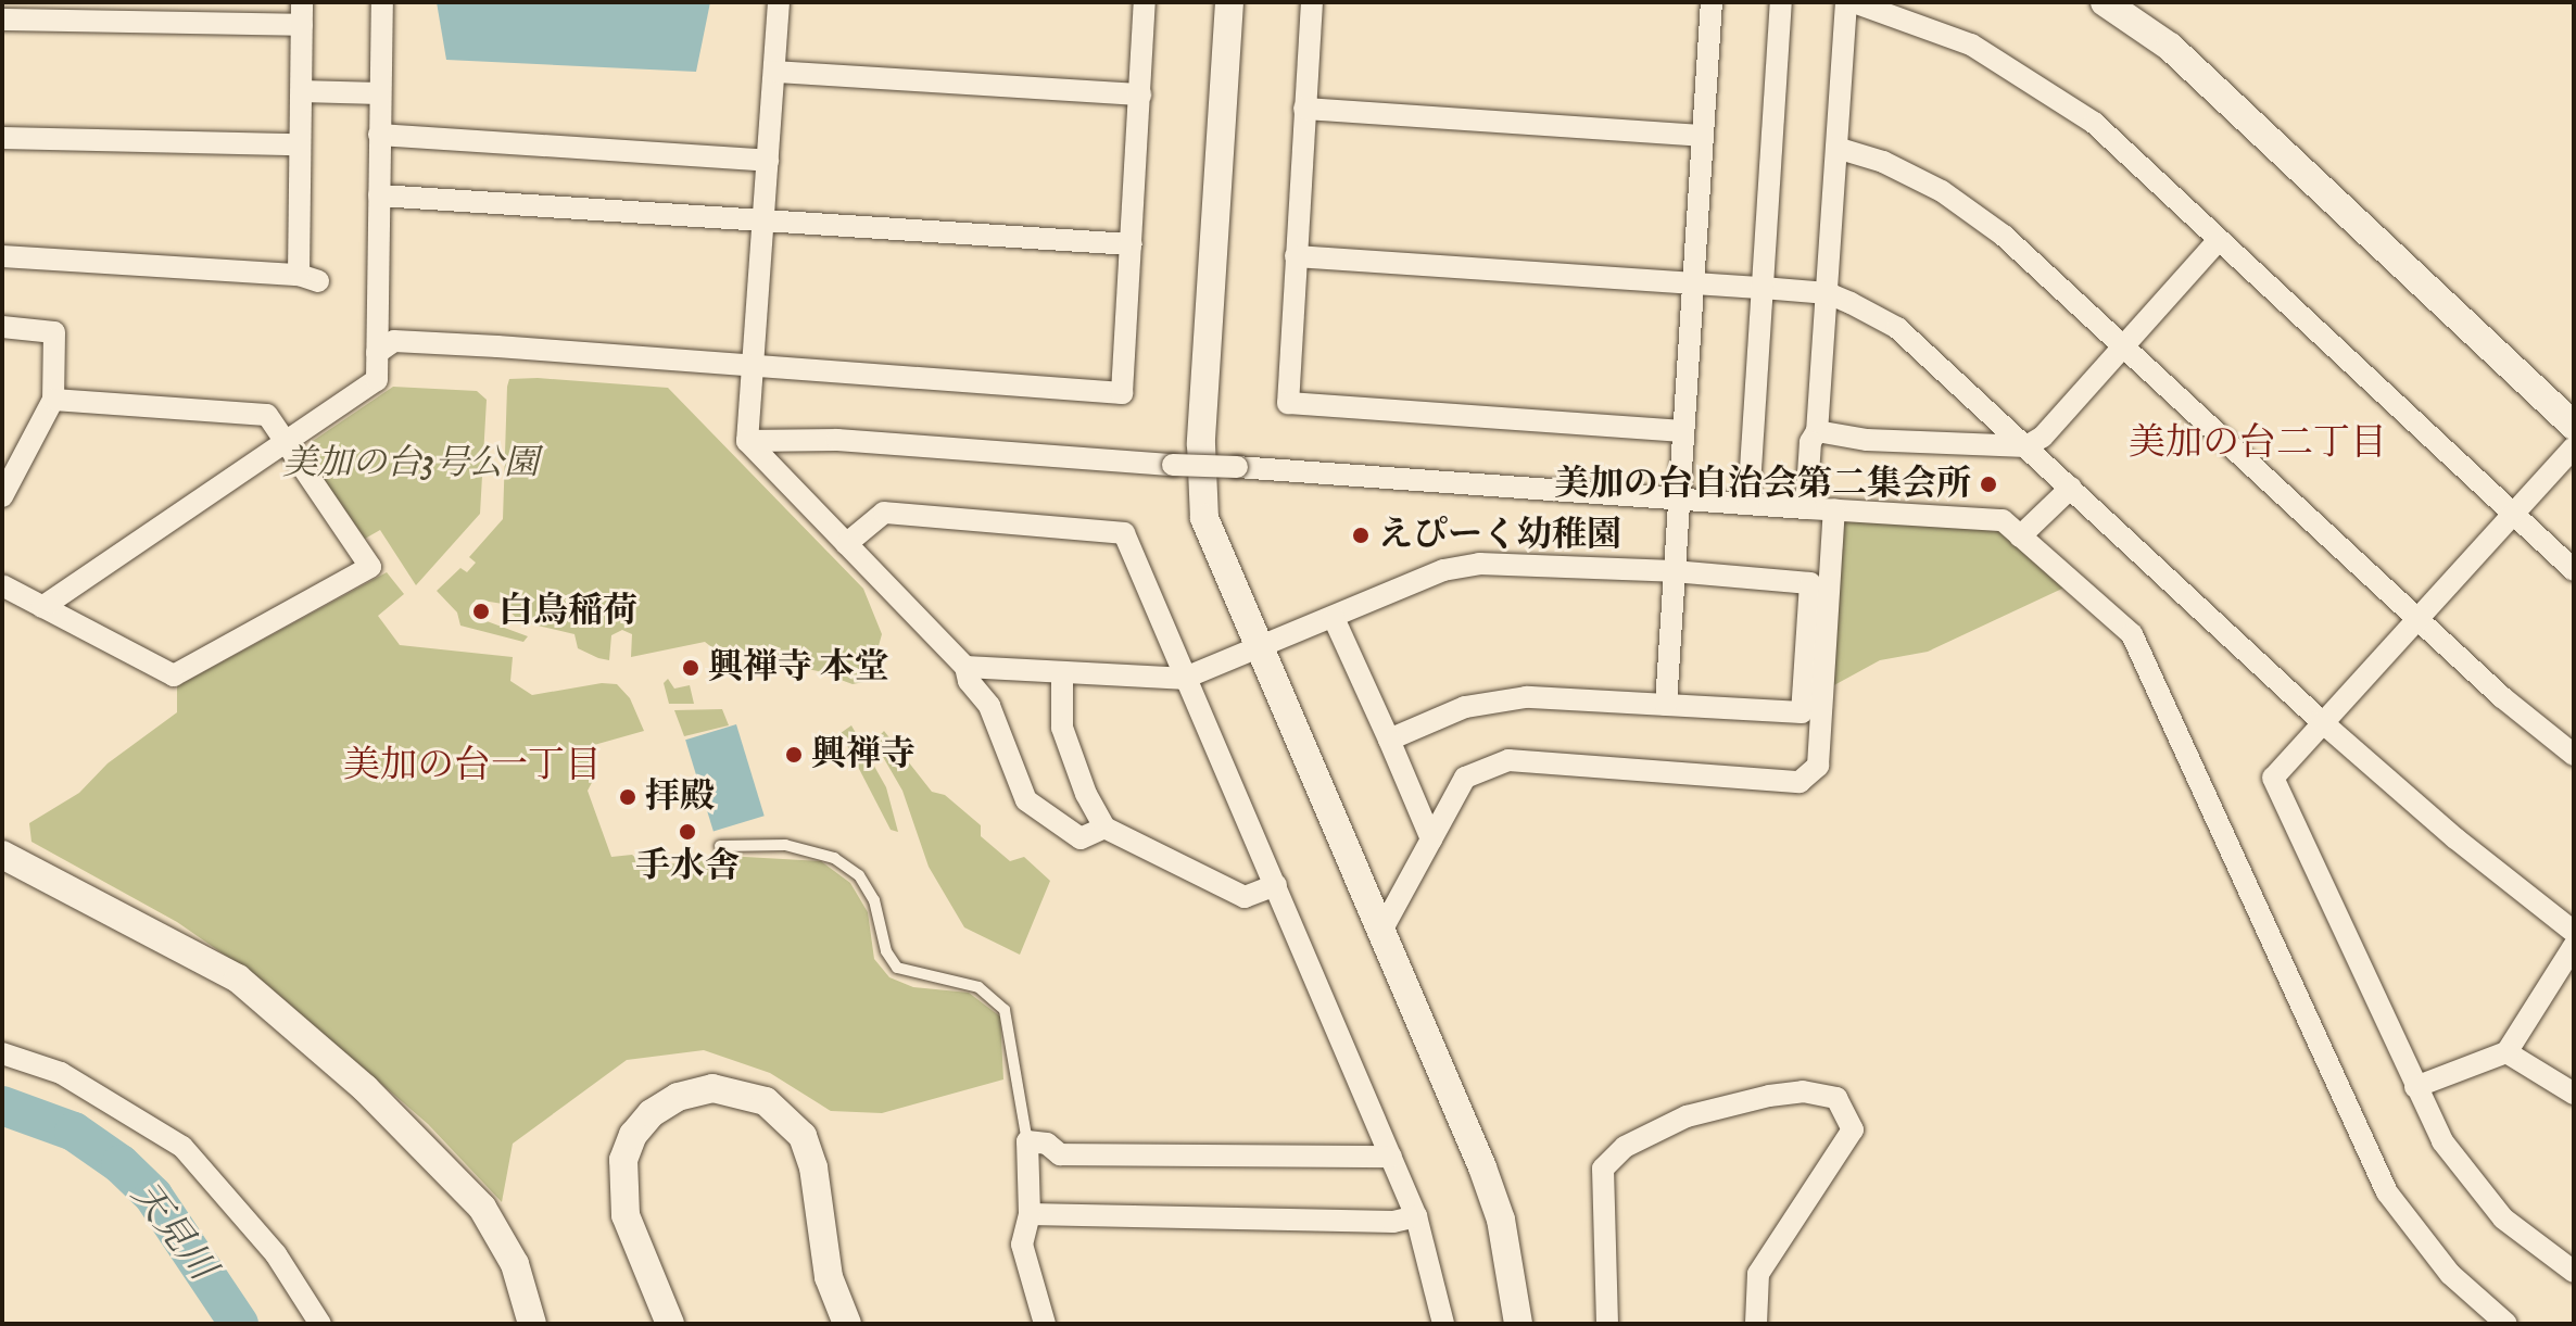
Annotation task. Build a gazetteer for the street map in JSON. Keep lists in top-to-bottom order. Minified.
{"districts":["美加の台二丁目","美加の台一丁目"],"water":["天見川"],"parks":["美加の台3号公園"],"places":["美加の台自治会第二集会所","えぴーく幼稚園","白鳥稲荷","興禅寺 本堂","興禅寺","拝殿","手水舎"]}
